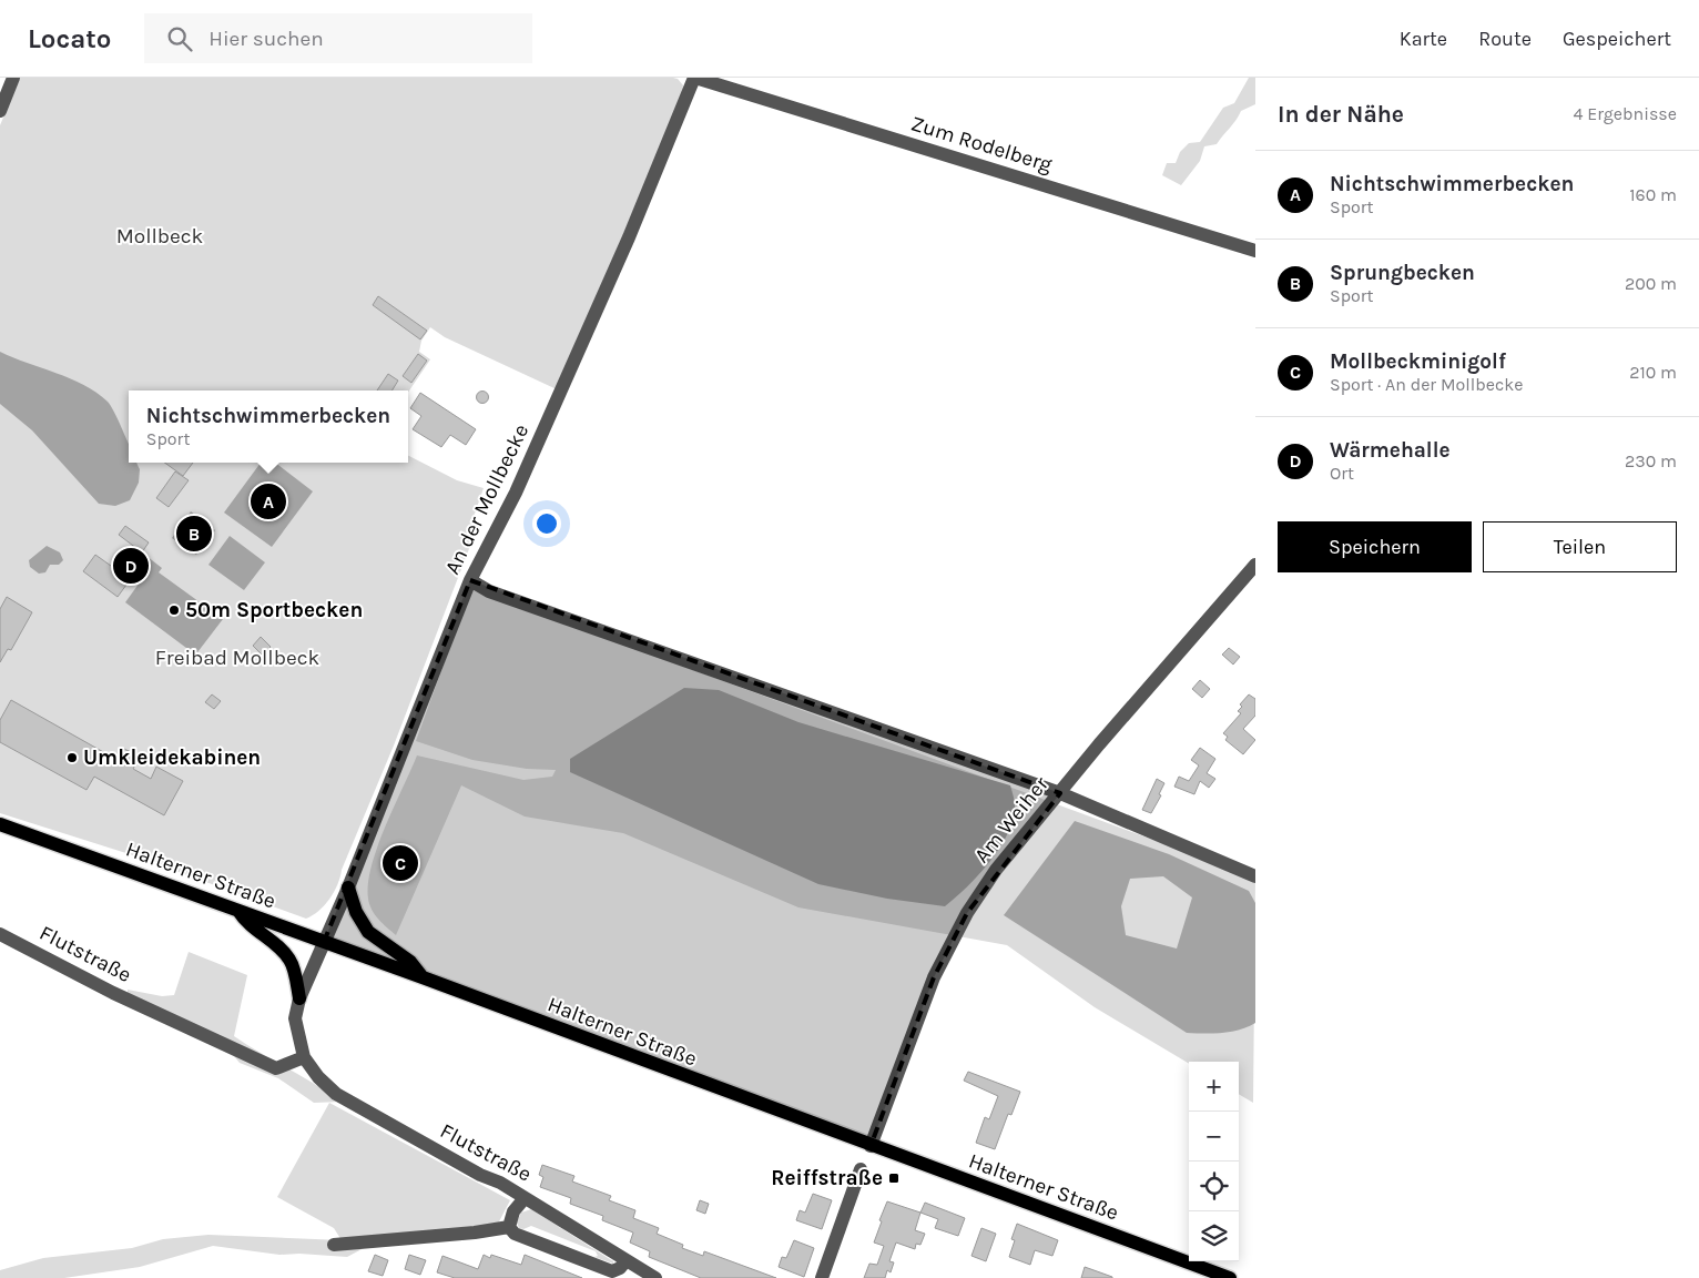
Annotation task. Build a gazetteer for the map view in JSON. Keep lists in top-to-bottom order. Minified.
{"streets":{"main road":["Halterner Straße"],"street":["Zum Rodelberg","An der Mollbecke","Am Weiher","Flutstraße"]},"crossings":[["Zum Rodelberg","An der Mollbecke"],["An der Mollbecke","Halterner Straße"],["An der Mollbecke","Flutstraße"],["Am Weiher","Halterner Straße"],["Halterner Straße","Flutstraße"]],"parks":["Mollbeck","Freibad Mollbeck"],"places":{"other":["50m Sportbecken","Umkleidekabinen"],"transit":["Reiffstraße"]},"page":{"header":"Locato","search":"Hier suchen","nav":["Karte","Route","Gespeichert"],"heading":["In der Nähe","4 Ergebnisse"],"list":[{"mark":"A","name":"Nichtschwimmerbecken","note":"Sport","value":"160 m"},{"mark":"B","name":"Sprungbecken","note":"Sport","value":"200 m"},{"mark":"C","name":"Mollbeckminigolf","note":"Sport · An der Mollbecke","value":"210 m"},{"mark":"D","name":"Wärmehalle","note":"Ort","value":"230 m"}],"popup":["Nichtschwimmerbecken","Sport"],"pins":["A","B","D","C"],"buttons":["Speichern","Teilen"],"map_buttons":["+","−"]}}
